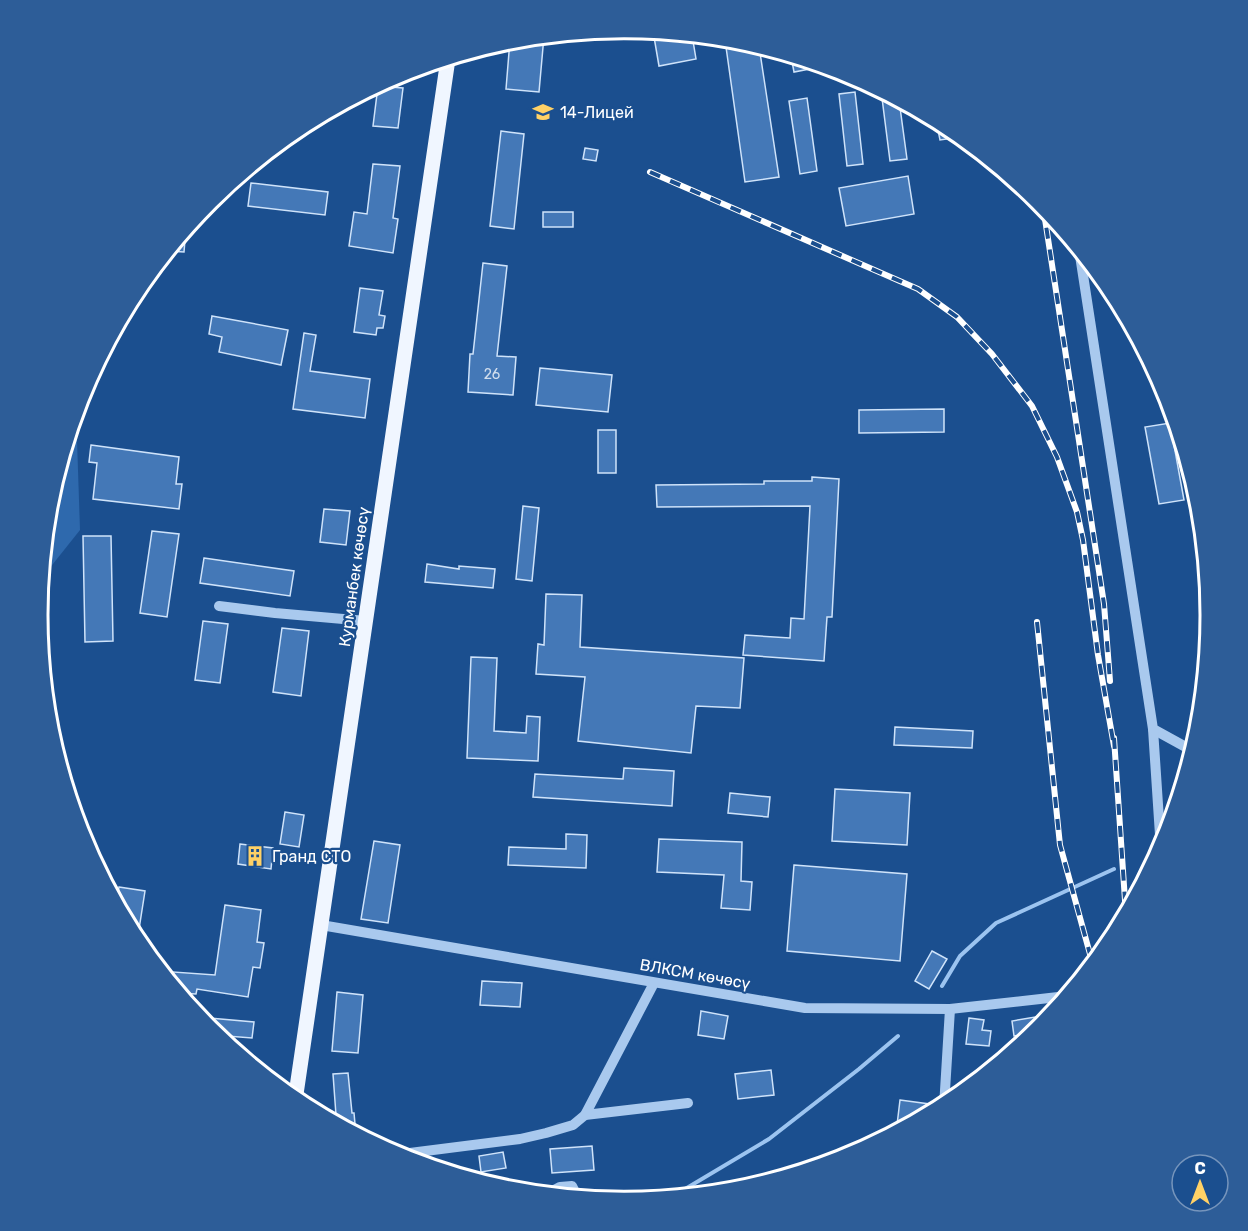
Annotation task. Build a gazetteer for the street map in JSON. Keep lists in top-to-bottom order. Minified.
{"streets":{"main road":["Курманбек көчөсү"],"street":["ВЛКСМ көчөсү"]},"crossings":[["Курманбек көчөсү","ВЛКСМ көчөсү"]],"places":{"school or university":["14-Лицей"],"building":["Гранд СТО"]},"house_numbers":["26"],"north":"top"}
